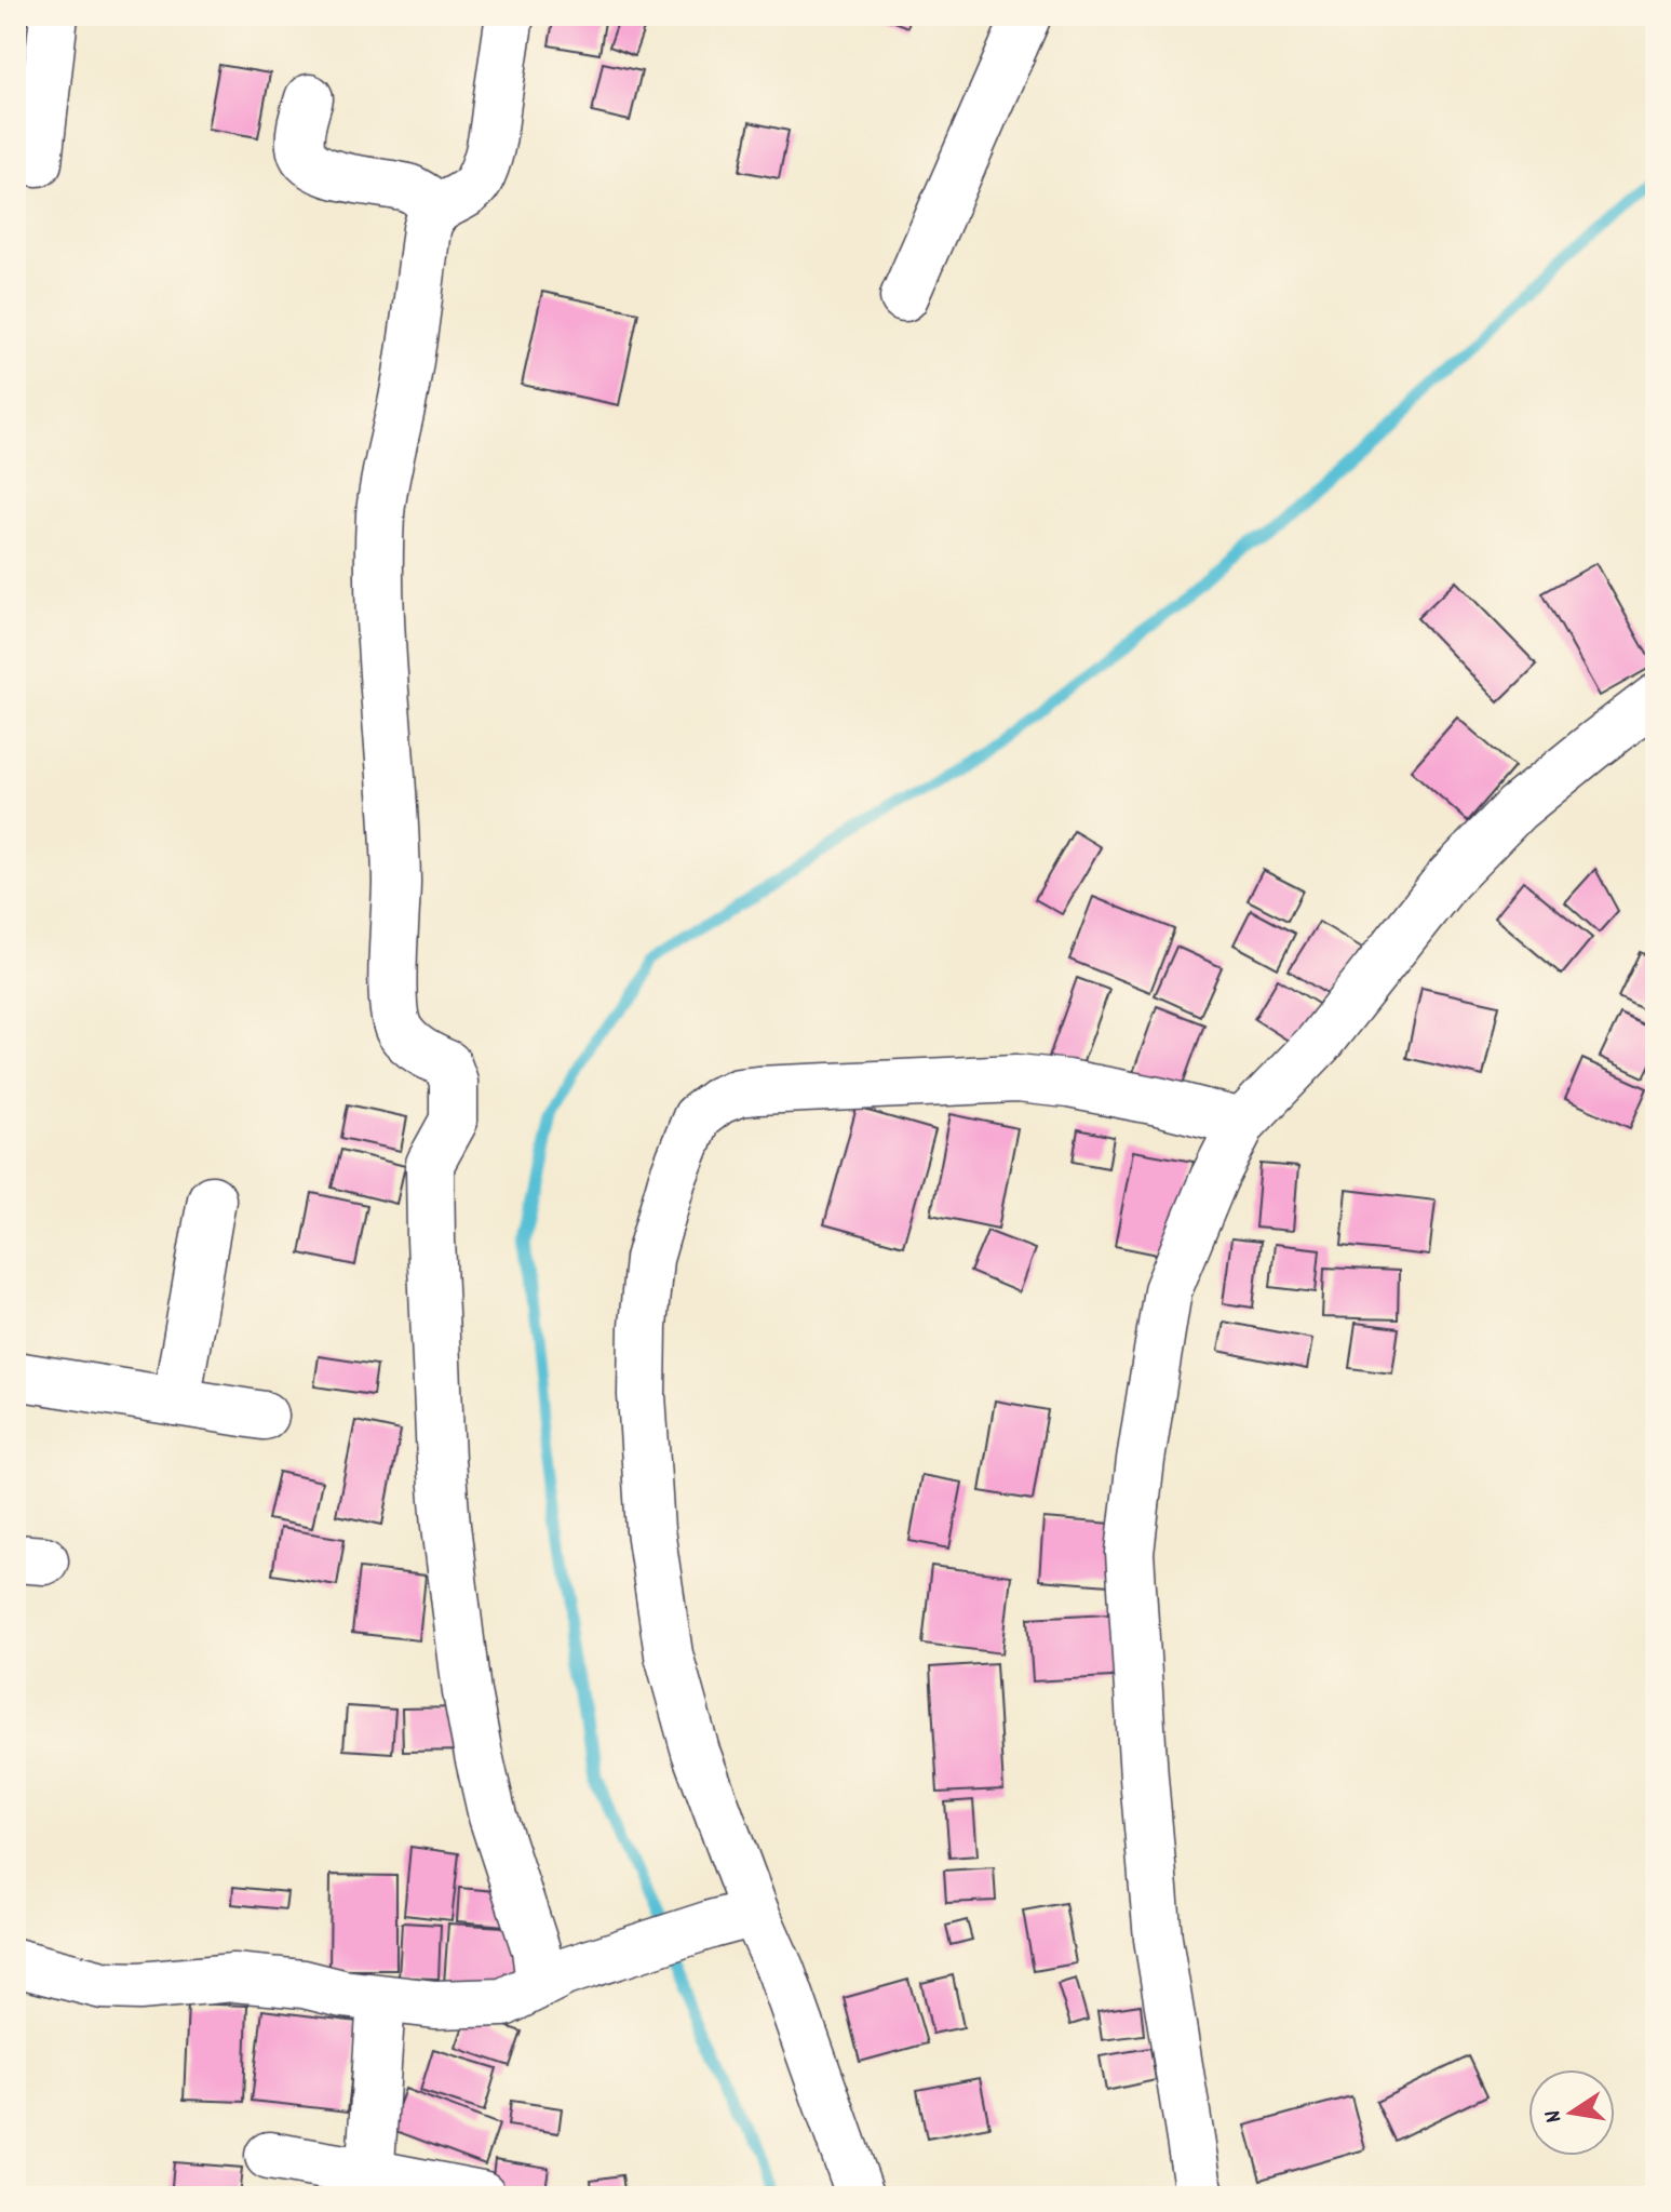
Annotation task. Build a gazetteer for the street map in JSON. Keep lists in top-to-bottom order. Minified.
{"north":"left"}
